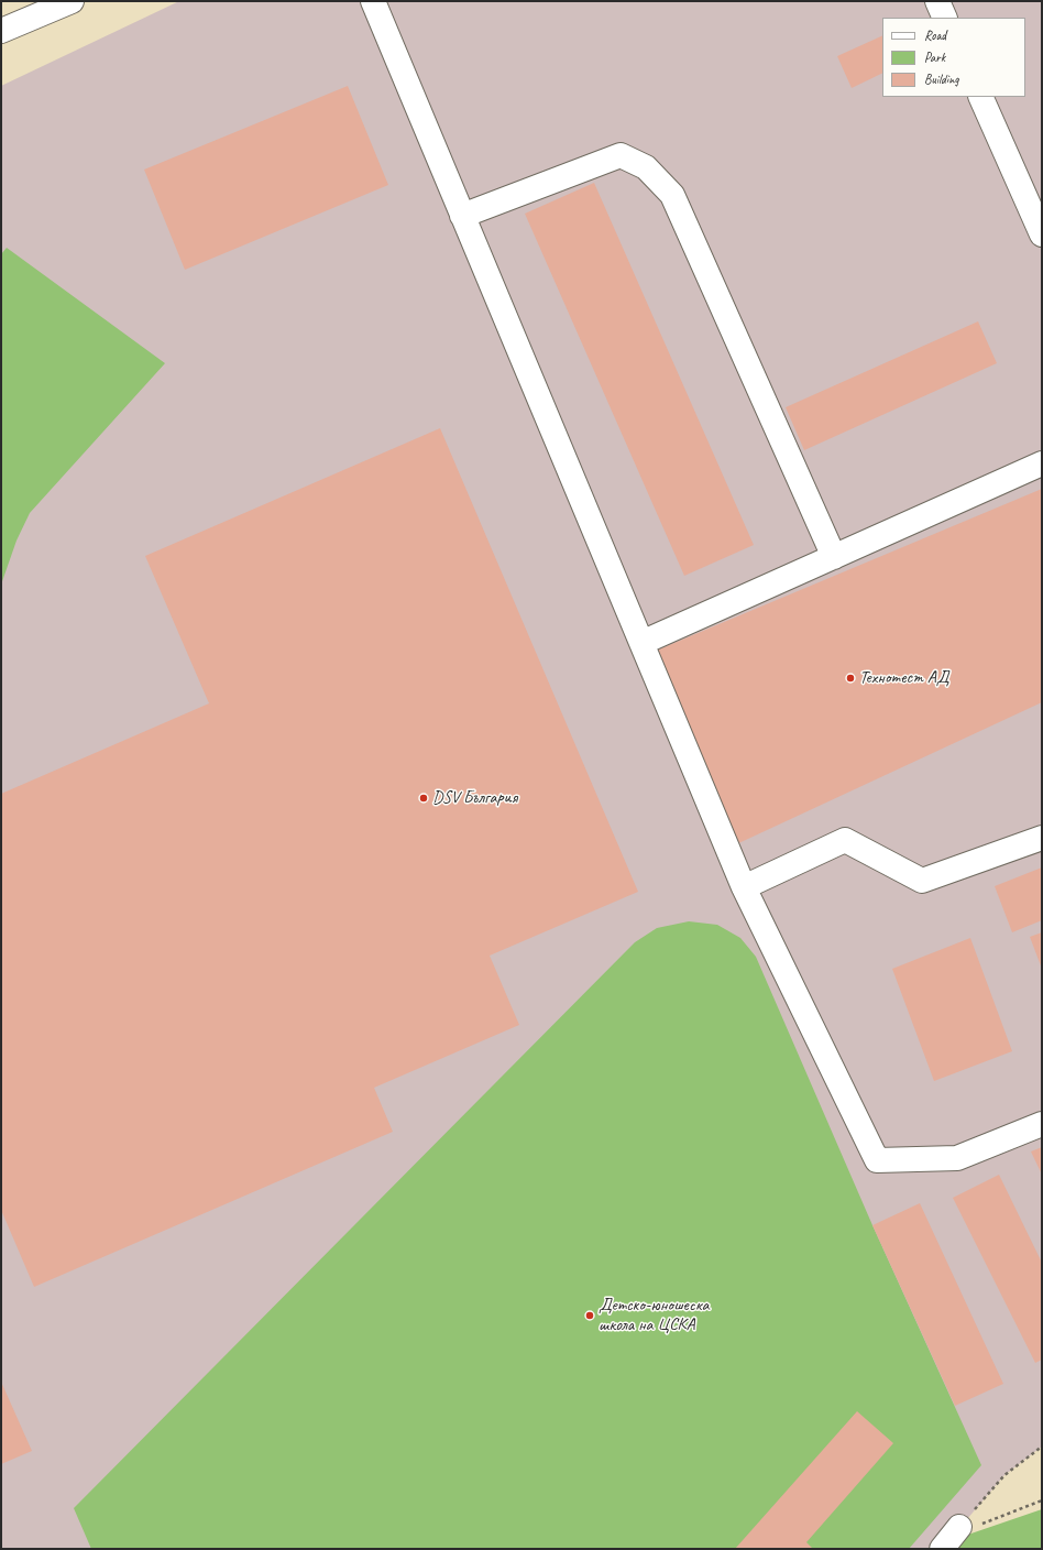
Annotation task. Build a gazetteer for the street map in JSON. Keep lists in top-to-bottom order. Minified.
{"places":["Технотест АД","DSV България","Детско-юношеска школа на ЦСКА"],"legend":["Road","Park","Building"]}
